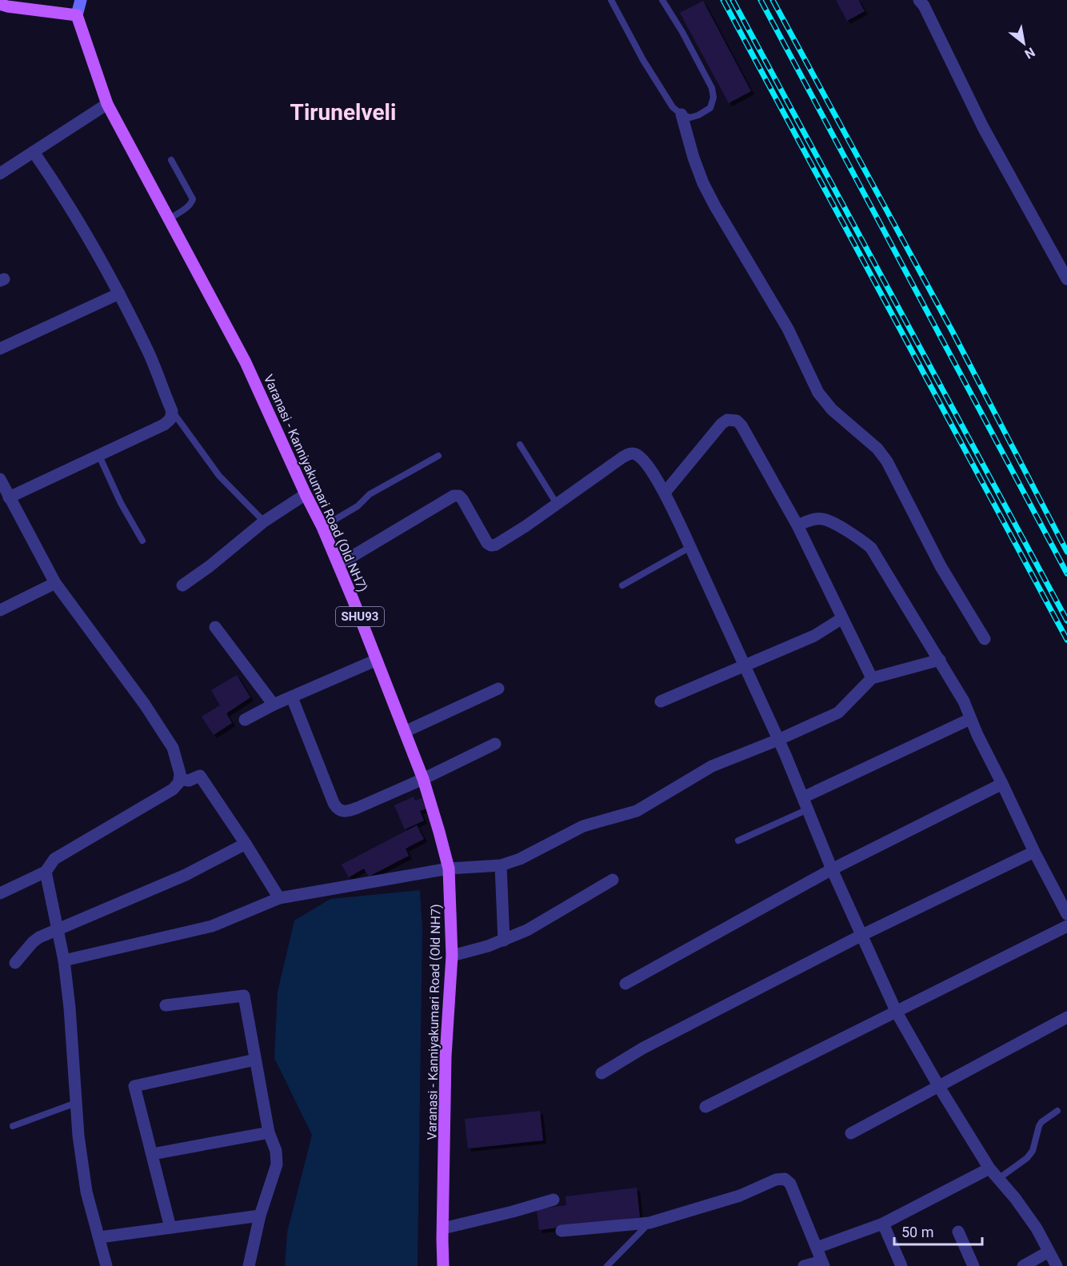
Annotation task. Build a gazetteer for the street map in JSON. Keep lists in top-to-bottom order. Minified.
{"streets":{"main road":["Varanasi - Kanniyakumari Road (Old NH7)","SHU93"]},"districts":["Tirunelveli"],"scale_bar":"50 m","north":"bottom right"}
